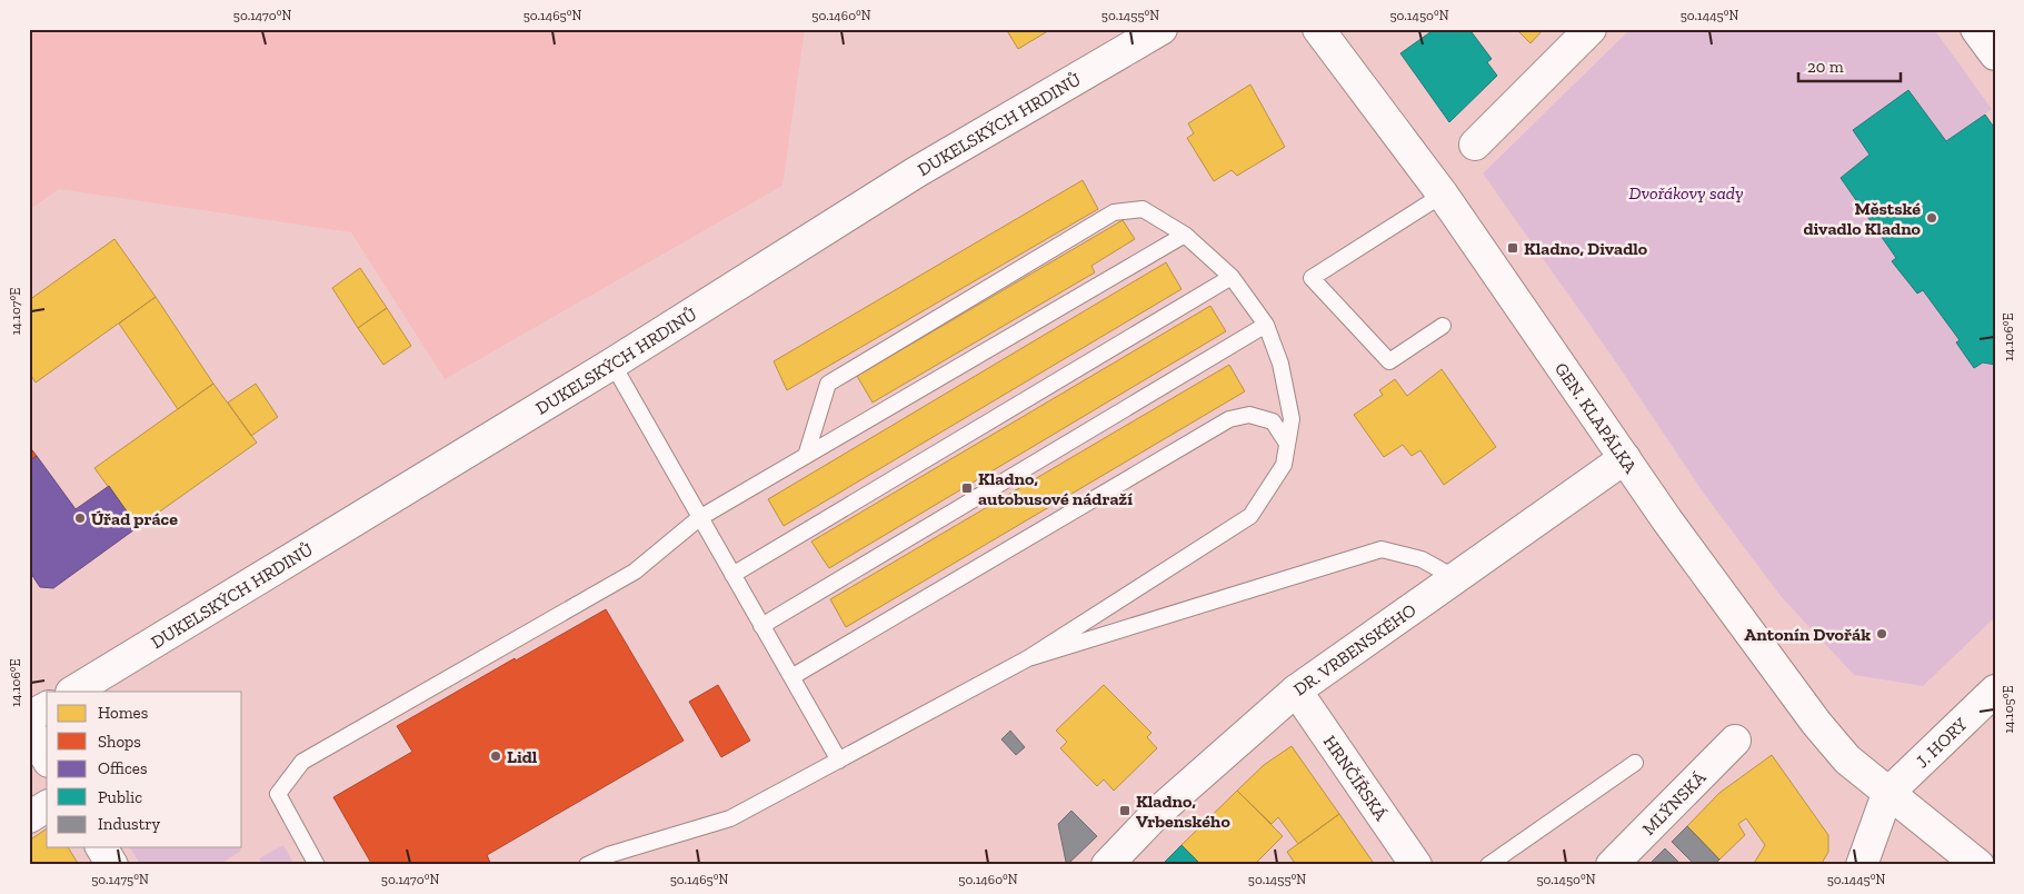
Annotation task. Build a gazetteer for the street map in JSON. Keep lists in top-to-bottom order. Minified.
{"streets":{"street":["DUKELSKÝCH HRDINŮ","GEN. KLAPÁLKA","DR. VRBENSKÉHO","J. HORY","HRNČÍŘSKÁ","MLÝNSKÁ"]},"crossings":[["GEN. KLAPÁLKA","DR. VRBENSKÉHO"],["GEN. KLAPÁLKA","J. HORY"],["DR. VRBENSKÉHO","HRNČÍŘSKÁ"]],"parks":["Dvořákovy sady"],"places":{"other":["Městské divadlo Kladno","Úřad práce","Antonín Dvořák","Lidl"],"transit":["Kladno, Divadlo","Kladno, autobusové nádraží","Kladno, Vrbenského"]},"legend":["Homes","Shops","Offices","Public","Industry"],"scale_bar":"20 m","coordinates":["50.1470°N","50.1465°N","50.1460°N","50.1455°N","50.1450°N","50.1445°N","14.107°E","14.106°E","14.105°E","50.1475°N"]}
